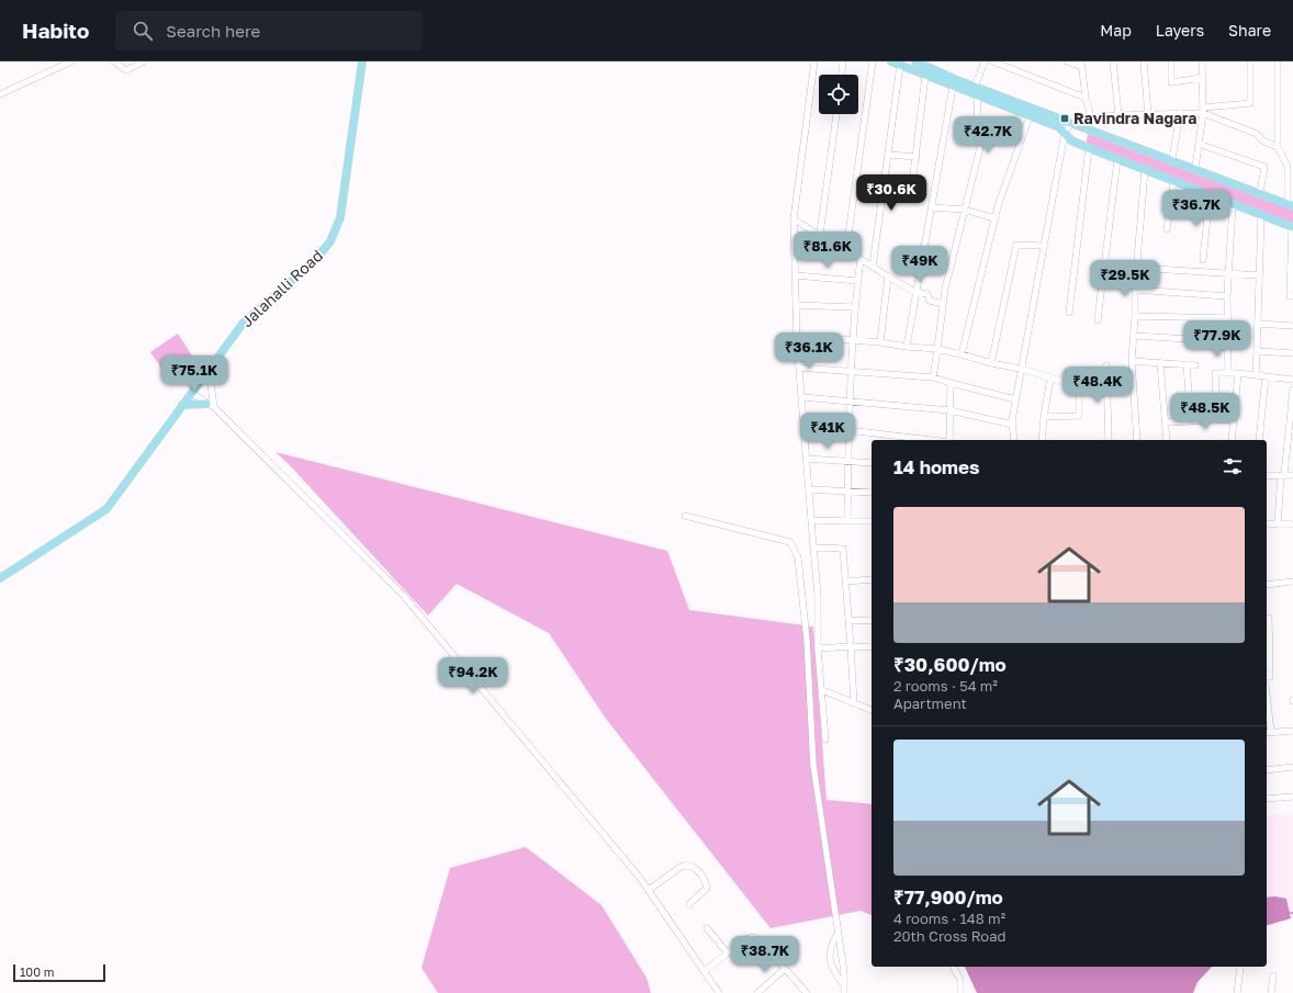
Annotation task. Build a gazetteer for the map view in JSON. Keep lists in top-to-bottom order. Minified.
{"streets":{"main road":["Jalahalli Road"]},"places":{"transit":["Ravindra Nagara"]},"scale_bar":"100 m","page":{"header":"Habito","search":"Search here","nav":["Map","Layers","Share"],"price":["₹42.7K","₹30.6K","₹36.7K","₹81.6K","₹49K","₹29.5K","₹77.9K","₹36.1K","₹75.1K","₹48.4K","₹48.5K","₹41K","₹94.2K","₹38.7K"],"heading":"14 homes","list":[{"name":"₹30,600/mo","note":"2 rooms · 54 m² · Apartment"},{"name":"₹77,900/mo","note":"4 rooms · 148 m² · 20th Cross Road"}],"scale":"100 m"}}
